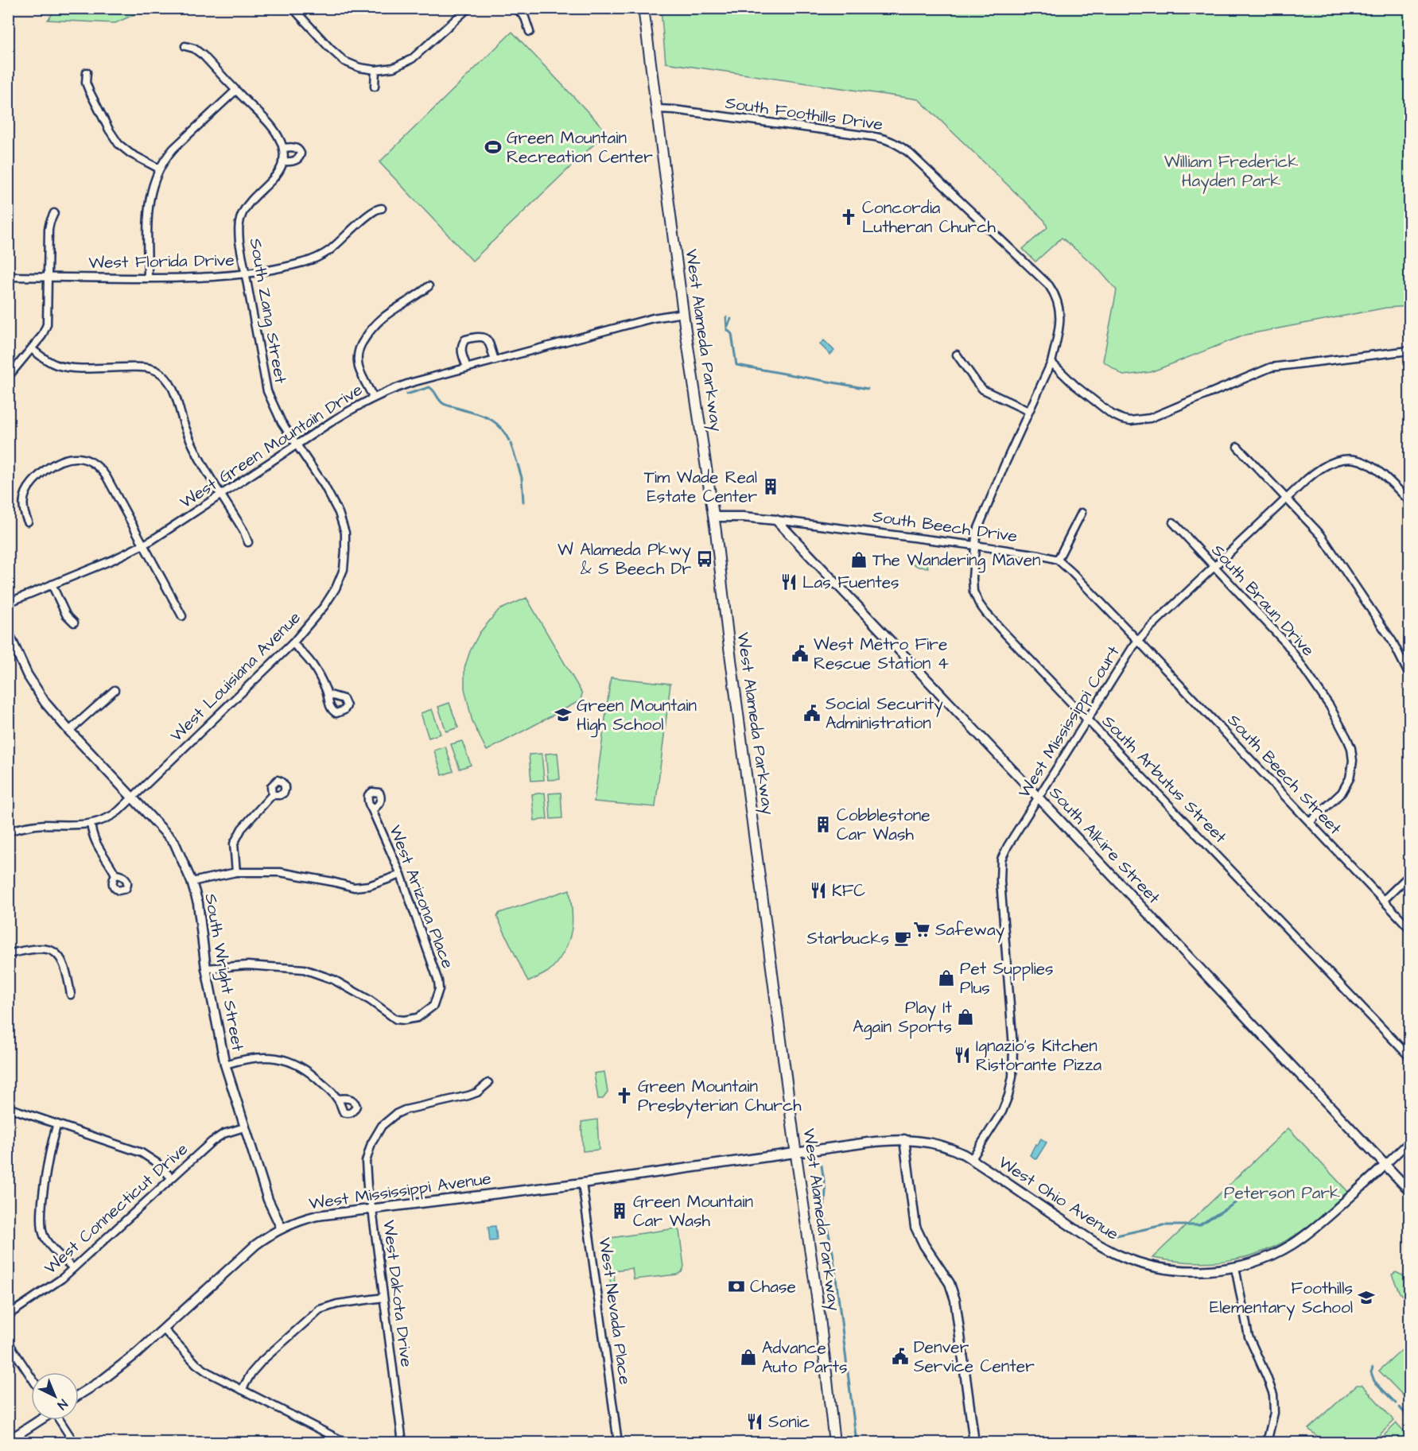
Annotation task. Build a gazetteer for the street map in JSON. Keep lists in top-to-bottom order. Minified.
{"streets":{"main road":["West Alameda Parkway"],"street":["South Foothills Drive","West Florida Drive","South Zang Street","West Green Mountain Drive","South Beech Drive","South Braun Drive","West Louisiana Avenue","West Mississippi Court","South Beech Street","South Arbutus Street","South Alkire Street","West Arizona Place","South Wright Street","West Mississippi Avenue","West Ohio Avenue","West Connecticut Drive","West Dakota Drive","West Nevada Place"]},"crossings":[["South Foothills Drive","West Alameda Parkway"],["South Foothills Drive","South Arbutus Street"],["West Florida Drive","South Zang Street"],["South Zang Street","West Green Mountain Drive"],["South Zang Street","West Louisiana Avenue"],["West Alameda Parkway","West Green Mountain Drive"],["West Alameda Parkway","South Beech Drive"],["West Alameda Parkway","West Mississippi Avenue"],["West Alameda Parkway","West Ohio Avenue"],["West Green Mountain Drive","West Louisiana Avenue"],["South Beech Drive","West Mississippi Court"],["South Beech Drive","South Beech Street"],["South Beech Drive","South Arbutus Street"],["South Beech Drive","South Alkire Street"],["South Braun Drive","West Mississippi Court"],["South Braun Drive","South Beech Street"],["West Louisiana Avenue","South Wright Street"],["West Mississippi Court","South Beech Street"],["West Mississippi Court","South Arbutus Street"],["West Mississippi Court","South Alkire Street"],["West Mississippi Court","West Ohio Avenue"],["South Alkire Street","West Ohio Avenue"],["West Arizona Place","South Wright Street"],["South Wright Street","West Mississippi Avenue"],["South Wright Street","West Connecticut Drive"],["West Mississippi Avenue","West Ohio Avenue"],["West Mississippi Avenue","West Dakota Drive"],["West Mississippi Avenue","West Nevada Place"]],"parks":["William Frederick Hayden Park","Peterson Park"],"places":{"sports":["Green Mountain Recreation Center"],"church":["Concordia Lutheran Church","Green Mountain Presbyterian Church"],"building":["Tim Wade Real Estate Center","Cobblestone Car Wash","Green Mountain Car Wash"],"bus stop":["W Alameda Pkwy & S Beech Dr"],"shop":["The Wandering Maven","Pet Supplies Plus","Play It Again Sports","Advance Auto Parts"],"restaurant":["Las Fuentes","KFC","Ignazio's Kitchen Ristorante Pizza","Sonic"],"public building":["West Metro Fire Rescue Station 4","Social Security Administration","Denver Service Center"],"school or university":["Green Mountain High School","Foothills Elementary School"],"supermarket":["Safeway"],"cafe":["Starbucks"],"bank":["Chase"]},"north":"bottom right"}
